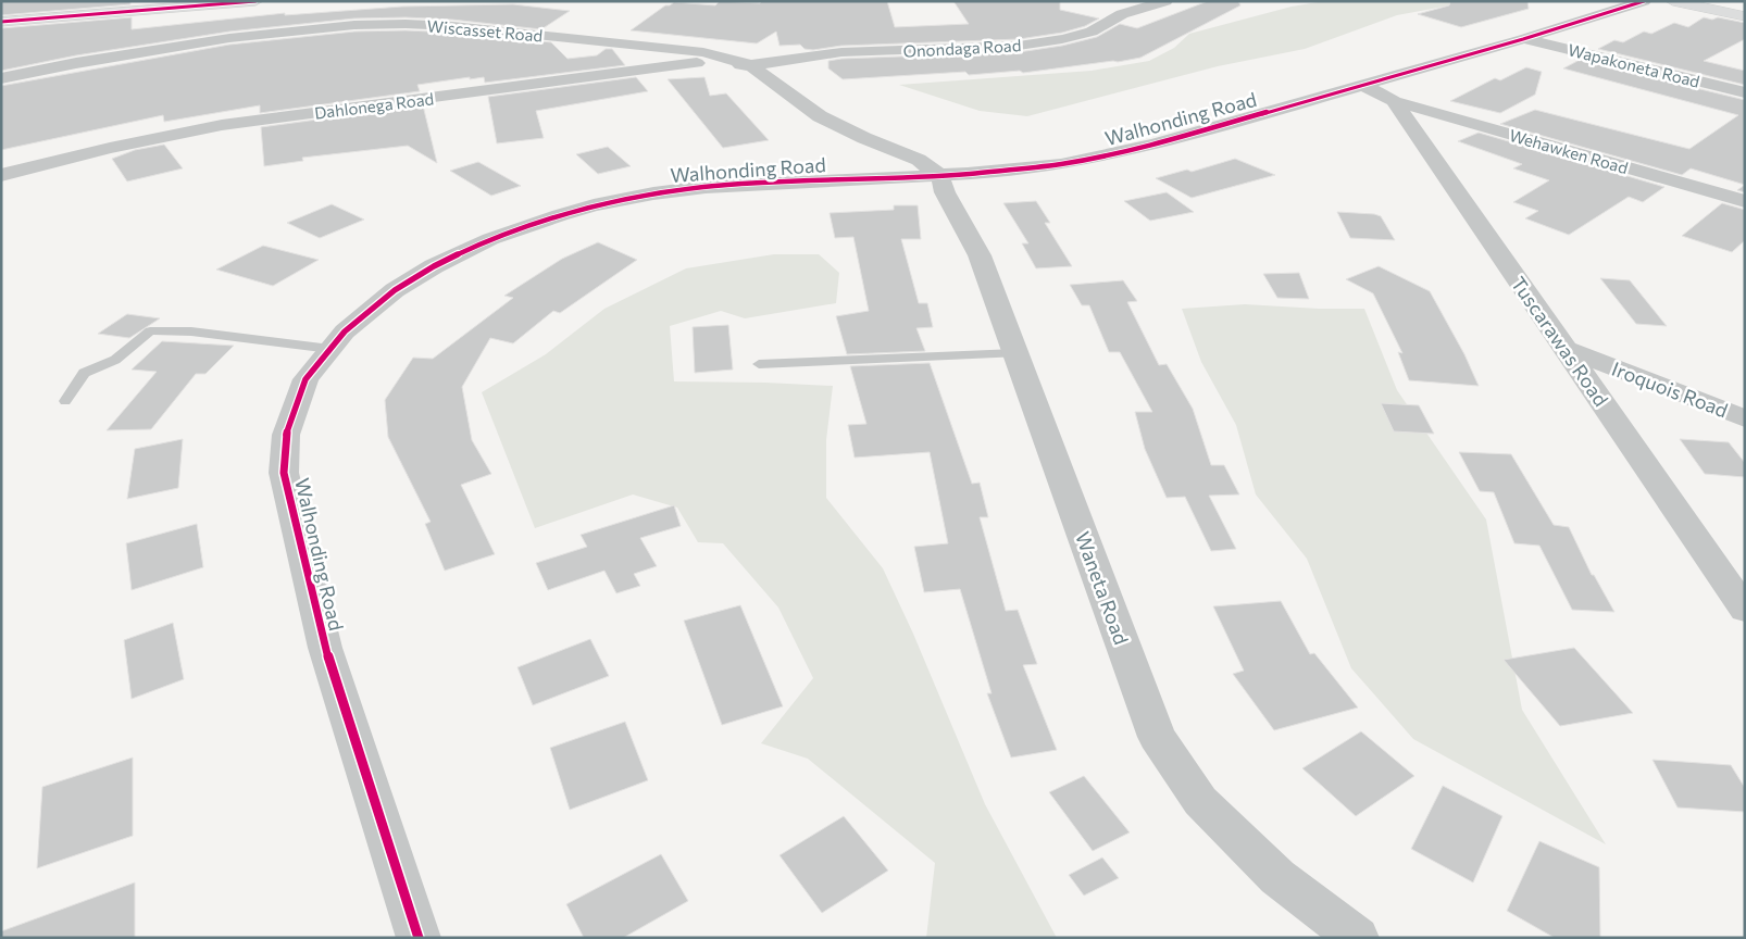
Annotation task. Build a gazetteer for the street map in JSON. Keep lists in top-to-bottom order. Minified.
{"streets":{"street":["Wiscasset Road","Onondaga Road","Wapakoneta Road","Dahlonega Road","Walhonding Road","Wehawken Road","Tuscarawas Road","Iroquois Road","Waneta Road"]},"crossings":[["Wiscasset Road","Onondaga Road"],["Wiscasset Road","Dahlonega Road"],["Wiscasset Road","Walhonding Road"],["Wiscasset Road","Waneta Road"],["Onondaga Road","Dahlonega Road"],["Wapakoneta Road","Walhonding Road"],["Walhonding Road","Tuscarawas Road"],["Walhonding Road","Waneta Road"],["Wehawken Road","Tuscarawas Road"],["Tuscarawas Road","Iroquois Road"]]}
